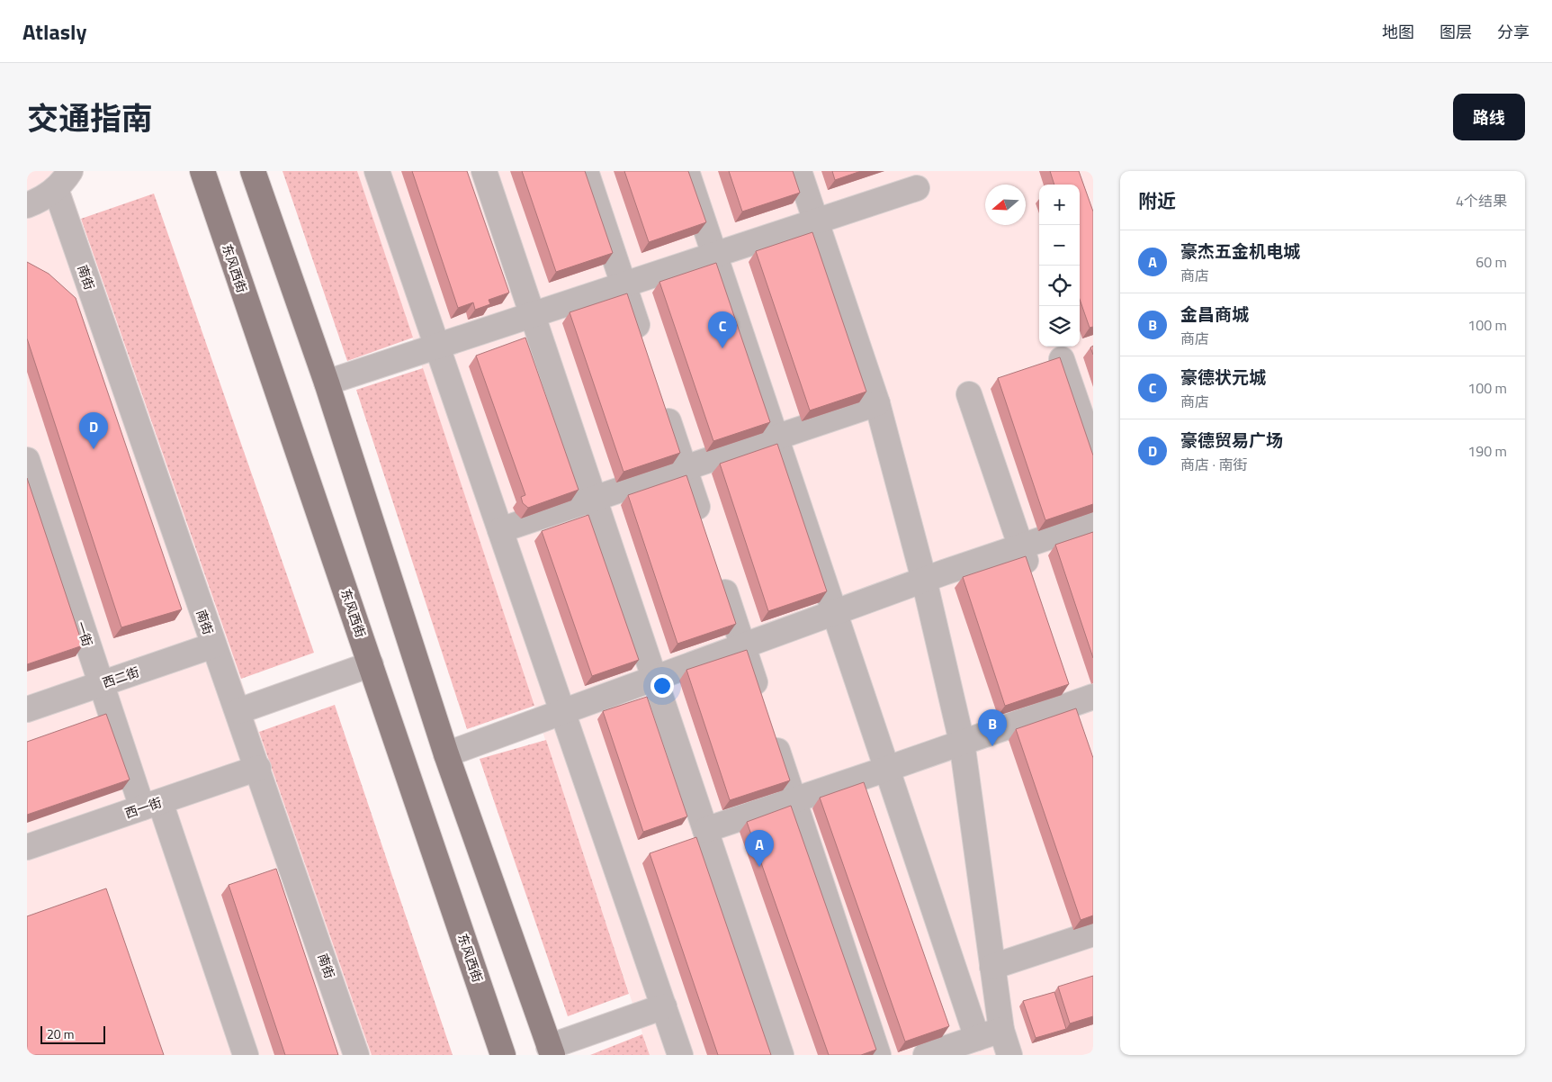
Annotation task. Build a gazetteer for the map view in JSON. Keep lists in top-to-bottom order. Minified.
{"streets":{"main road":["东风西街"],"street":["南街","一街","西二街","西一街"]},"crossings":[["南街","西二街"],["南街","西一街"],["一街","西二街"],["一街","西一街"]],"scale_bar":"20 m","north":"left","page":{"header":"Atlasly","nav":["地图","图层","分享"],"title":"交通指南","buttons":"路线","heading":["附近","4个结果"],"map_buttons":["+","−"],"list":[{"mark":"A","name":"豪杰五金机电城","note":"商店","value":"60 m"},{"mark":"B","name":"金昌商城","note":"商店","value":"100 m"},{"mark":"C","name":"豪德状元城","note":"商店","value":"100 m"},{"mark":"D","name":"豪德贸易广场","note":"商店 · 南街","value":"190 m"}],"pins":["C","D","B","A"],"scale":"20 m"}}
